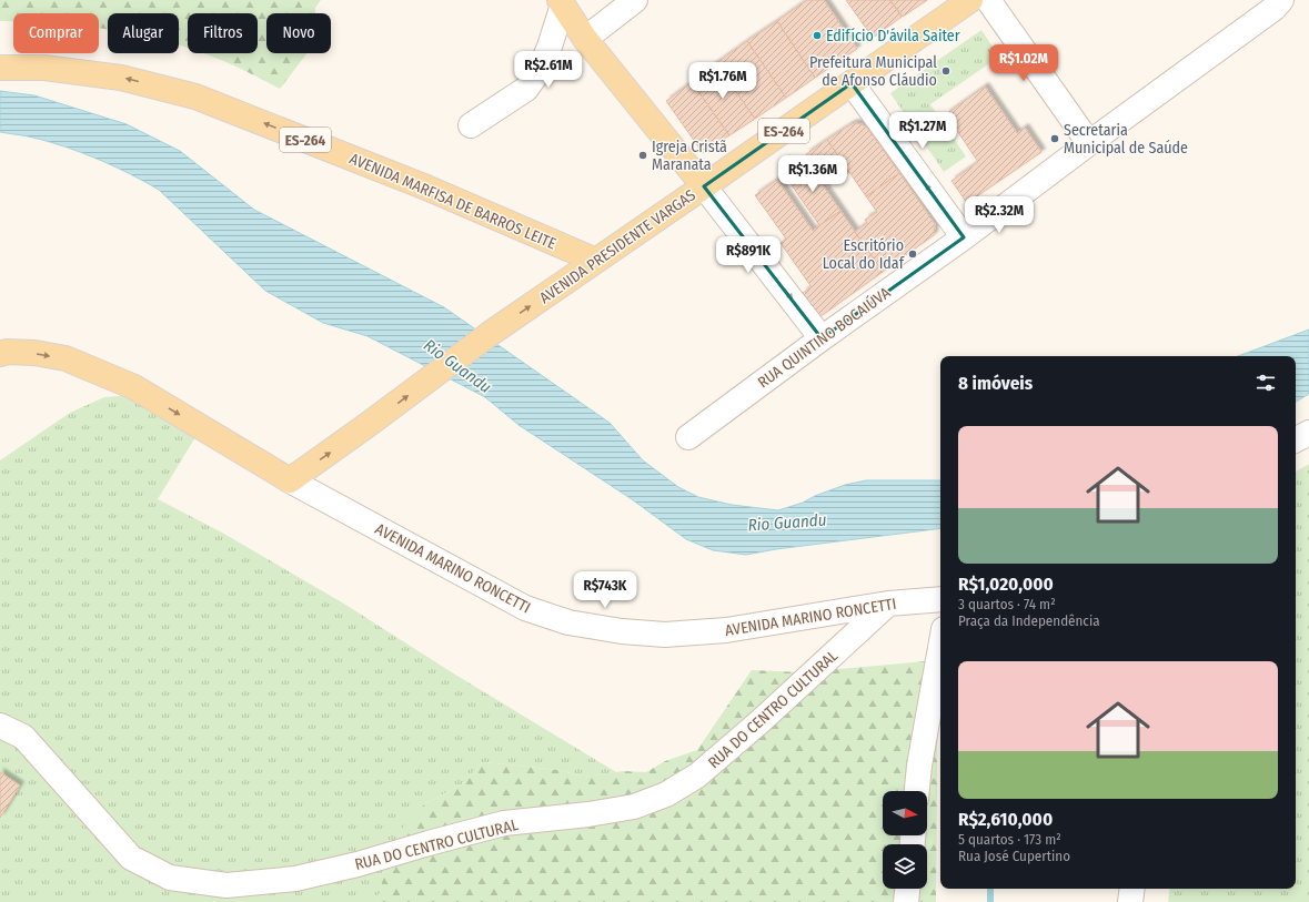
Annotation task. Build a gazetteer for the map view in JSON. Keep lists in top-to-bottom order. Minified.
{"streets":{"main road":["ES-264","AVENIDA MARFISA DE BARROS LEITE","AVENIDA PRESIDENTE VARGAS","AVENIDA MARINO RONCETTI"],"street":["RUA QUINTINO BOCAIÚVA","RUA DO CENTRO CULTURAL"]},"crossings":[["AVENIDA MARFISA DE BARROS LEITE","AVENIDA PRESIDENTE VARGAS"],["AVENIDA PRESIDENTE VARGAS","AVENIDA MARINO RONCETTI"],["AVENIDA MARINO RONCETTI","RUA DO CENTRO CULTURAL"]],"one_way":["AVENIDA MARFISA DE BARROS LEITE","AVENIDA PRESIDENTE VARGAS"],"water":["Rio Guandu"],"places":["Edifício D'ávila Saiter","Prefeitura Municipal de Afonso Cláudio","Secretaria Municipal de Saúde","Igreja Cristã Maranata","Escritório Local do Idaf"],"north":"right","page":{"chip":["Comprar","Alugar","Filtros","Novo"],"price":["R$1.02M","R$2.61M","R$1.76M","R$1.27M","R$1.36M","R$2.32M","R$891K","R$743K"],"heading":"8 imóveis","list":[{"name":"R$1,020,000","note":"3 quartos · 74 m² · Praça da Independência"},{"name":"R$2,610,000","note":"5 quartos · 173 m² · Rua José Cupertino"}]}}
